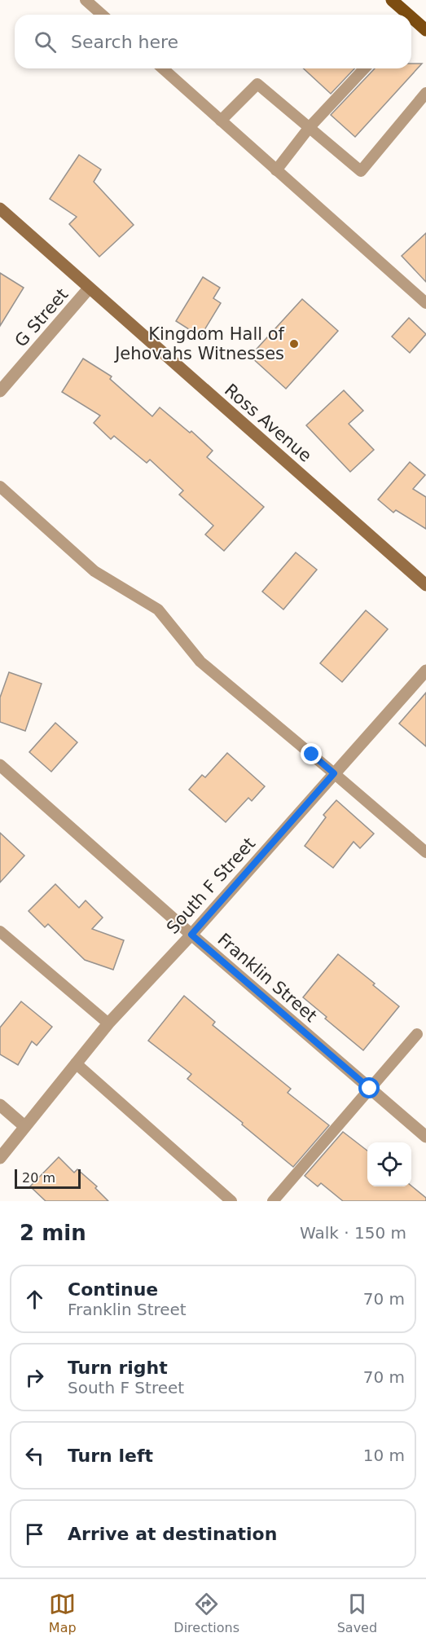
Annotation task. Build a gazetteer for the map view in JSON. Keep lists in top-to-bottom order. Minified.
{"streets":{"main road":["Ross Avenue"],"street":["G Street","South F Street","Franklin Street"]},"crossings":[["G Street","Ross Avenue"],["South F Street","Franklin Street"]],"places":["Kingdom Hall of Jehovahs Witnesses"],"scale_bar":"20 m","page":{"search":"Search here","scale":"20 m","heading":["2 min","Walk · 150 m"],"list":[["Continue","Franklin Street","70 m"],["Turn right","South F Street","70 m"],["Turn left","10 m"],"Arrive at destination"],"nav":["Map","Directions","Saved"]}}
